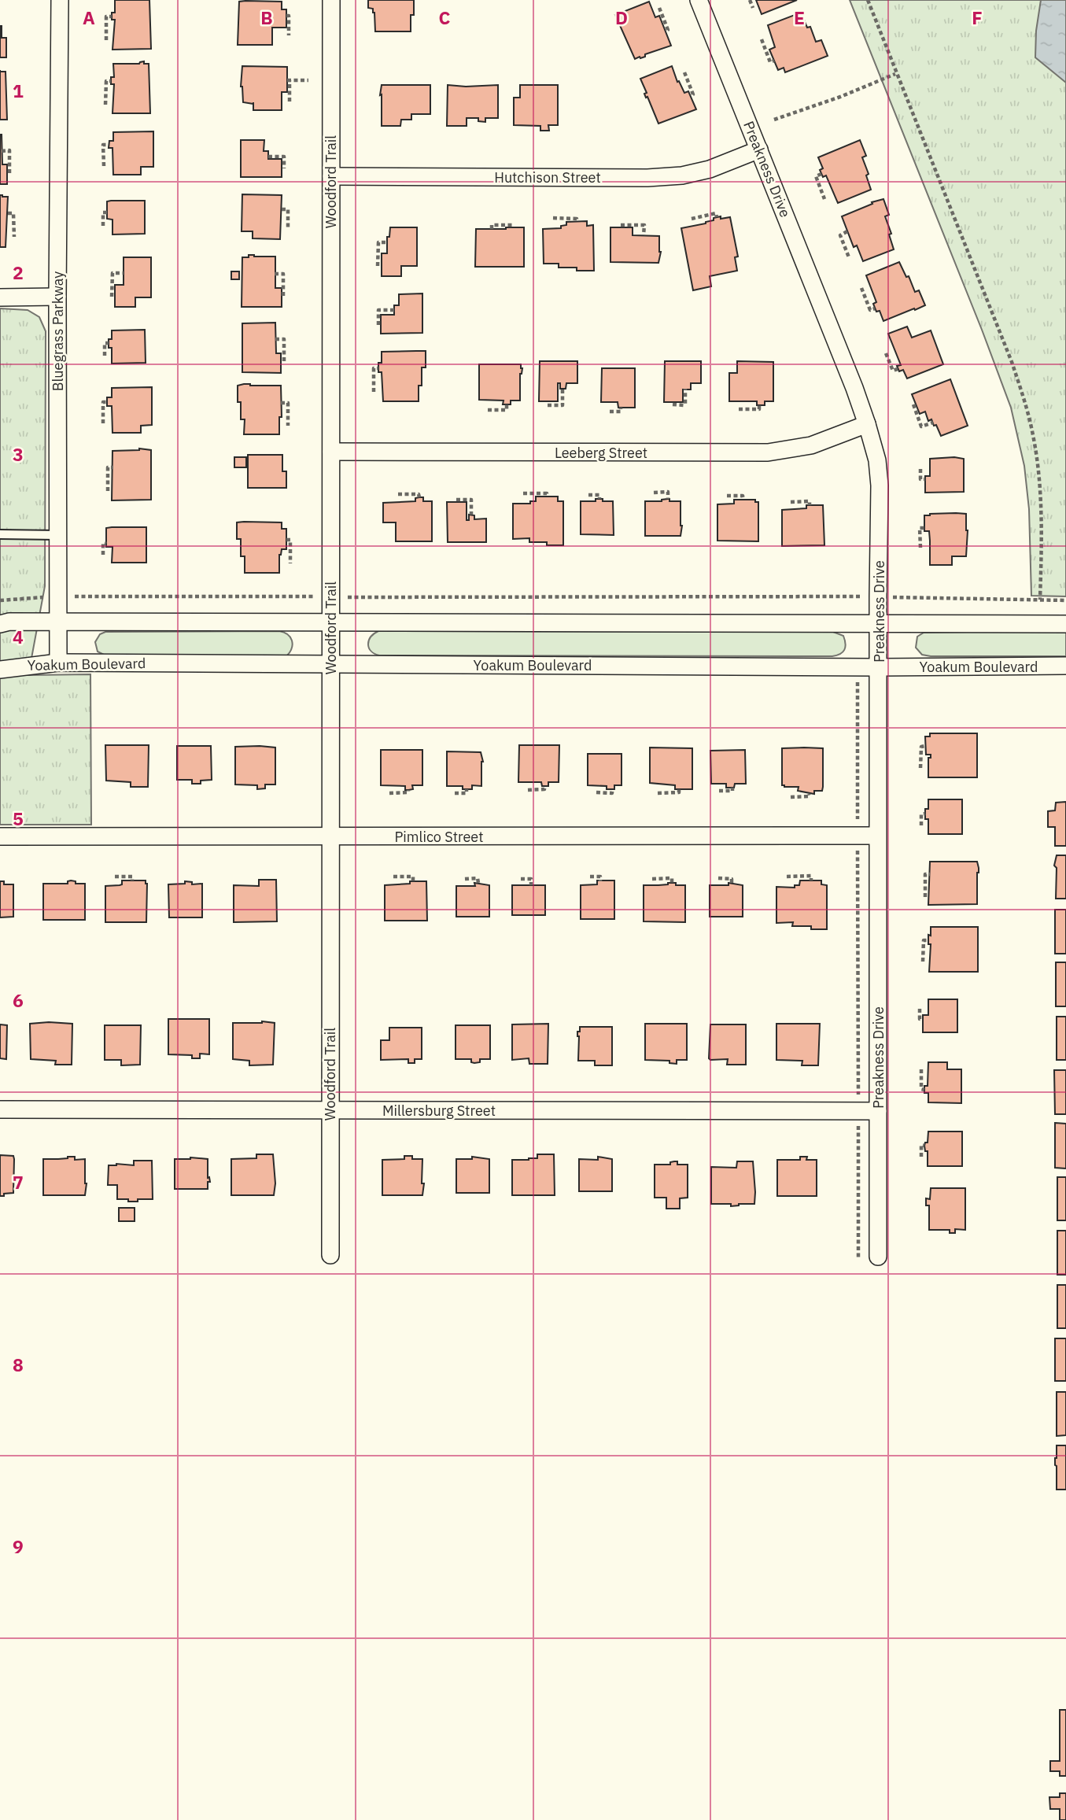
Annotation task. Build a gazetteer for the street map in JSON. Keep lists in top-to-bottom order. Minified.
{"streets":{"street":["Preakness Drive","Hutchison Street","Woodford Trail","Bluegrass Parkway","Leeberg Street","Yoakum Boulevard","Pimlico Street","Millersburg Street"]},"crossings":[["Preakness Drive","Hutchison Street"],["Preakness Drive","Leeberg Street"],["Preakness Drive","Yoakum Boulevard"],["Preakness Drive","Pimlico Street"],["Preakness Drive","Millersburg Street"],["Hutchison Street","Woodford Trail"],["Woodford Trail","Leeberg Street"],["Woodford Trail","Yoakum Boulevard"],["Woodford Trail","Pimlico Street"],["Woodford Trail","Millersburg Street"],["Bluegrass Parkway","Yoakum Boulevard"]],"grid":{"columns":["A","B","C","D","E","F"],"rows":["1","2","3","4","5","6","7","8","9"]}}
